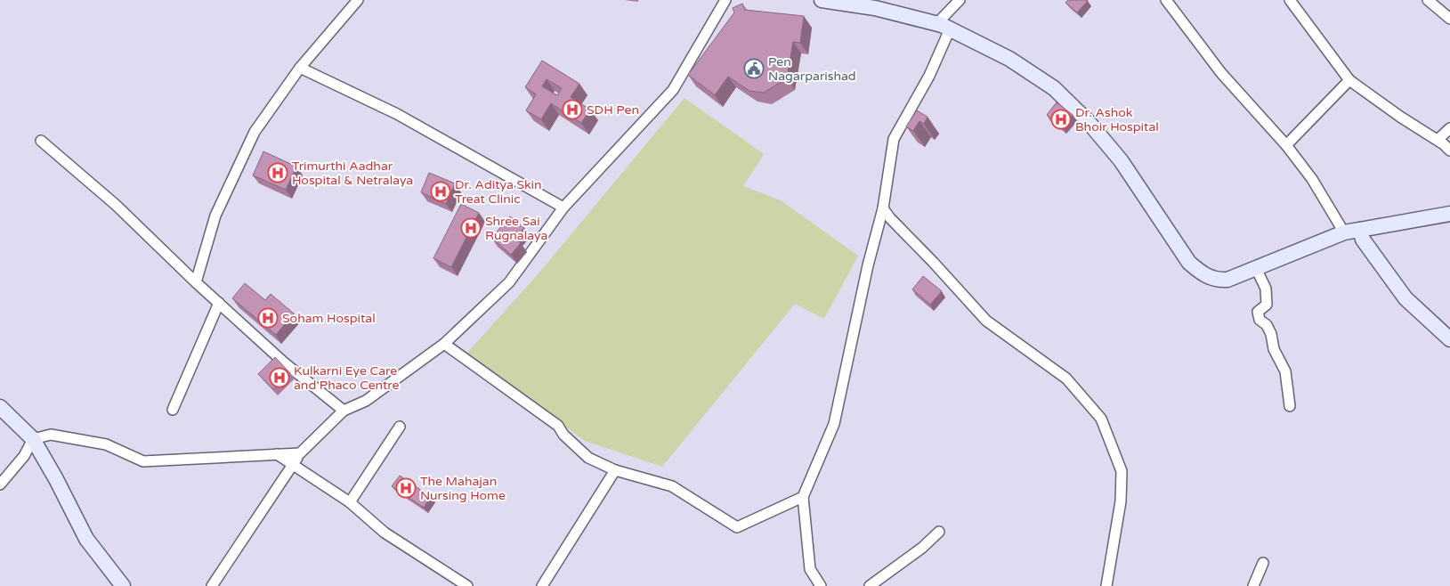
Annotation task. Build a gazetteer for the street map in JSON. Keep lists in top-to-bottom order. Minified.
{"places":{"public building":["Pen Nagarparishad"],"hospital":["SDH Pen","Dr. Ashok Bhoir Hospital","Trimurthi Aadhar Hospital & Netralaya","Dr. Aditya Skin Treat Clinic","Shree Sai Rugnalaya","Soham Hospital","Kulkarni Eye Care and Phaco Centre","The Mahajan Nursing Home"]}}
